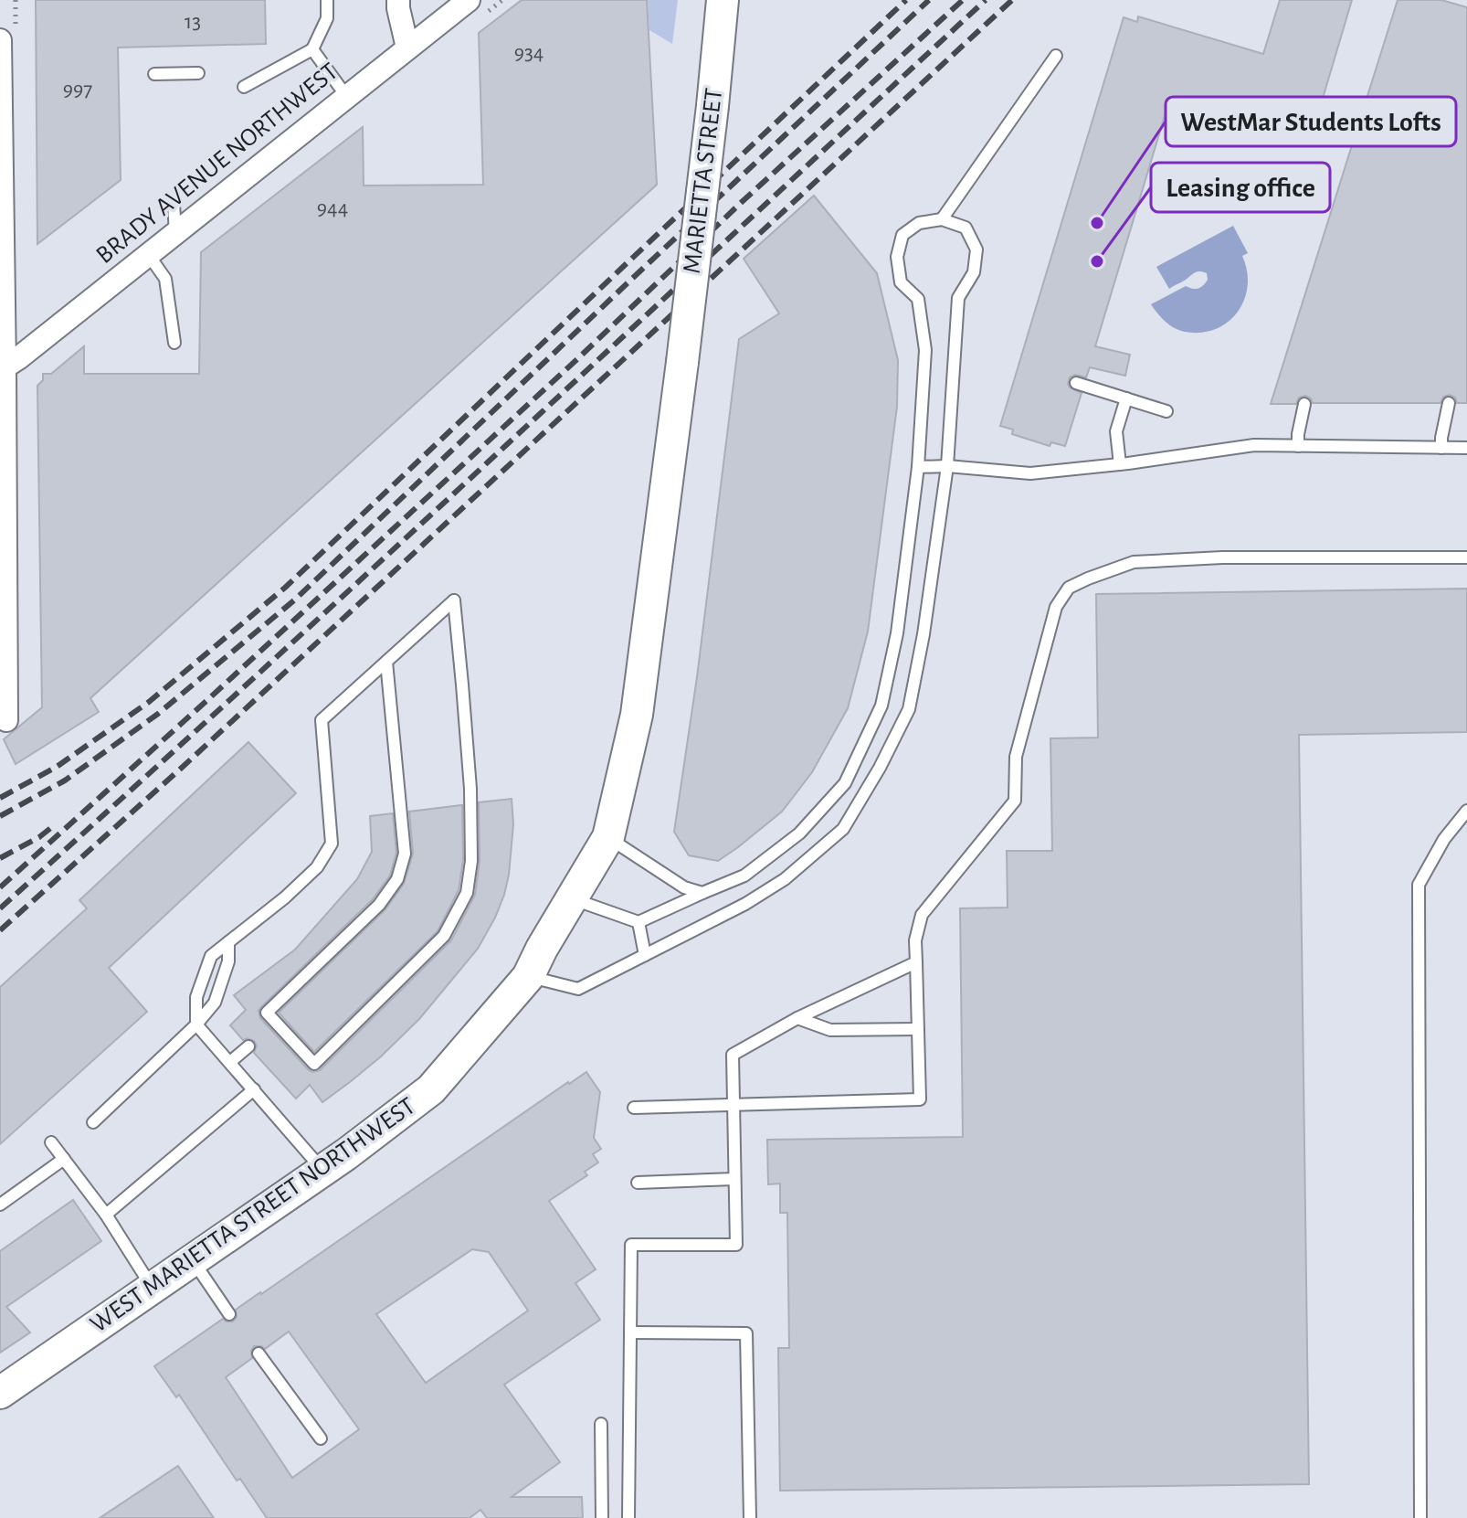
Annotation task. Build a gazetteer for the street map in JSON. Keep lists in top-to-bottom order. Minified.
{"streets":{"street":["BRADY AVENUE NORTHWEST","MARIETTA STREET","WEST MARIETTA STREET NORTHWEST"]},"crossings":[["MARIETTA STREET","WEST MARIETTA STREET NORTHWEST"]],"places":["WestMar Students Lofts","Leasing office"],"house_numbers":["13","934","997","944"]}
